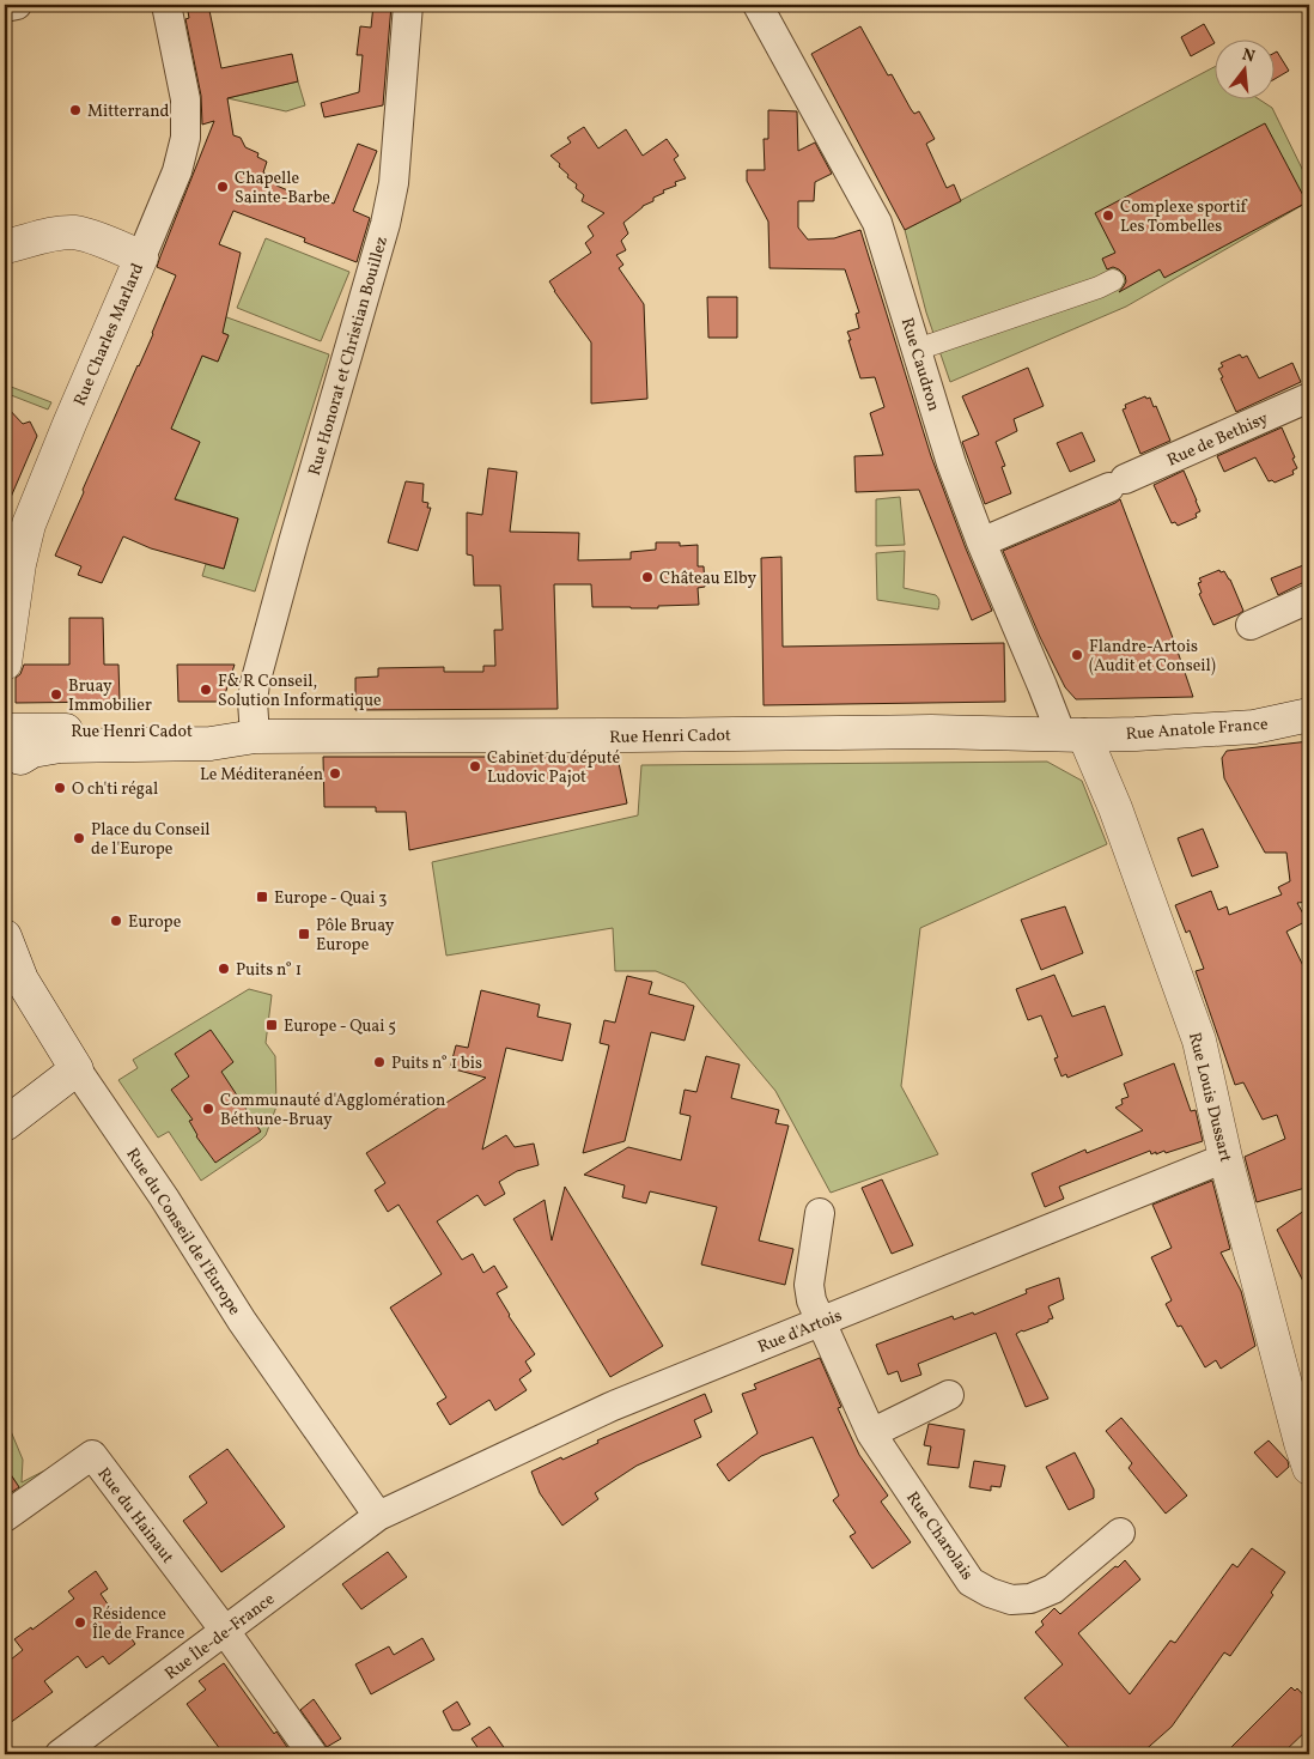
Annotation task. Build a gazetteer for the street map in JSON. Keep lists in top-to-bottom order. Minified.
{"streets":{"main road":["Rue Charles Marlard","Rue Anatole France","Rue Henri Cadot","Rue Louis Dussart","Rue du Conseil de l'Europe"],"street":["Rue Honorat et Christian Bouillez","Rue Caudron","Rue de Bethisy","Rue d'Artois","Rue du Hainaut","Rue Charolais","Rue Île-de-France"]},"crossings":[["Rue Honorat et Christian Bouillez","Rue Henri Cadot"],["Rue Caudron","Rue de Bethisy"],["Rue Caudron","Rue Anatole France"],["Rue Caudron","Rue Henri Cadot"],["Rue Caudron","Rue Louis Dussart"],["Rue Anatole France","Rue Henri Cadot"],["Rue Anatole France","Rue Louis Dussart"],["Rue Henri Cadot","Rue Louis Dussart"],["Rue Louis Dussart","Rue d'Artois"],["Rue du Conseil de l'Europe","Rue d'Artois"],["Rue du Conseil de l'Europe","Rue Île-de-France"],["Rue d'Artois","Rue Charolais"],["Rue d'Artois","Rue Île-de-France"],["Rue du Hainaut","Rue Île-de-France"]],"places":{"other":["Mitterrand","Chapelle Sainte-Barbe","Complexe sportif Les Tombelles","Château Elby","Flandre-Artois (Audit et Conseil)","F& R Conseil, Solution Informatique","Bruay Immobilier","Cabinet du député Ludovic Pajot","Le Méditeranéen","O ch'ti régal","Place du Conseil de l'Europe","Europe","Puits n° 1","Puits n° 1 bis","Communauté d'Agglomération Béthune-Bruay","Résidence Île de France"],"transit":["Europe - Quai 3","Pôle Bruay Europe","Europe - Quai 5"]},"north":"top"}
